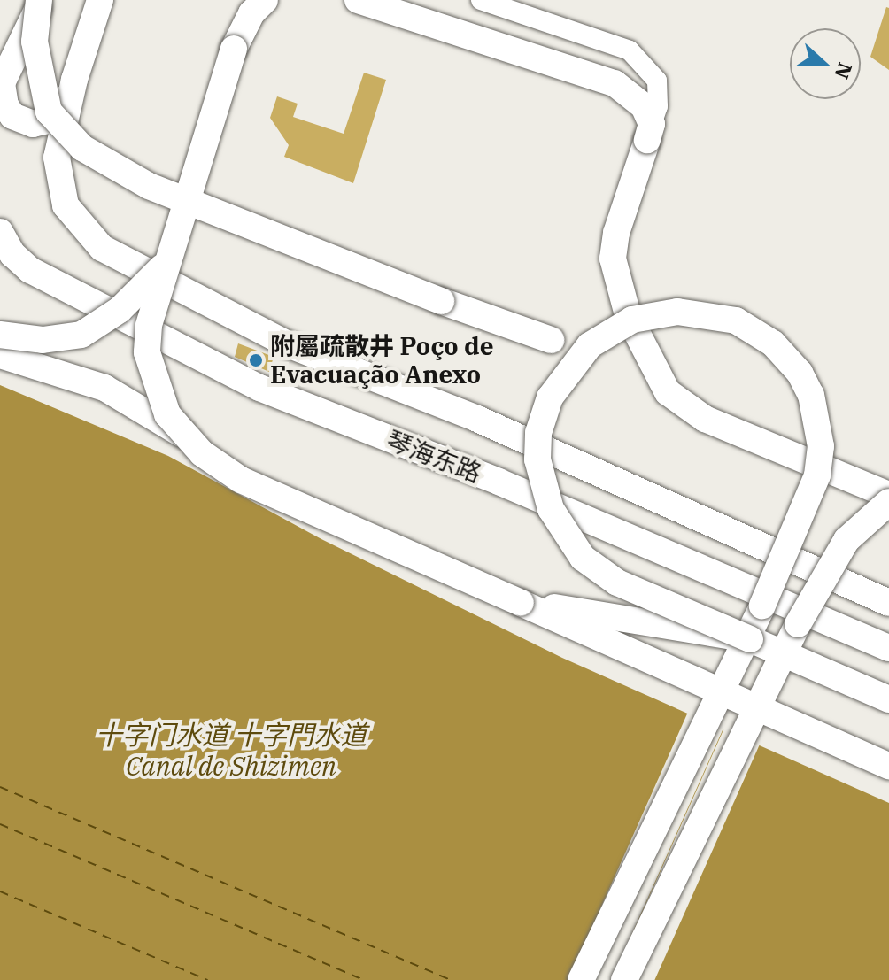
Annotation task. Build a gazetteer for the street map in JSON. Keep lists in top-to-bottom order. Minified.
{"streets":{"main road":["琴海东路"]},"water":["十字门水道 十字門水道 Canal de Shizimen"],"places":["附屬疏散井 Poço de Evacuação Anexo"],"north":"right"}
